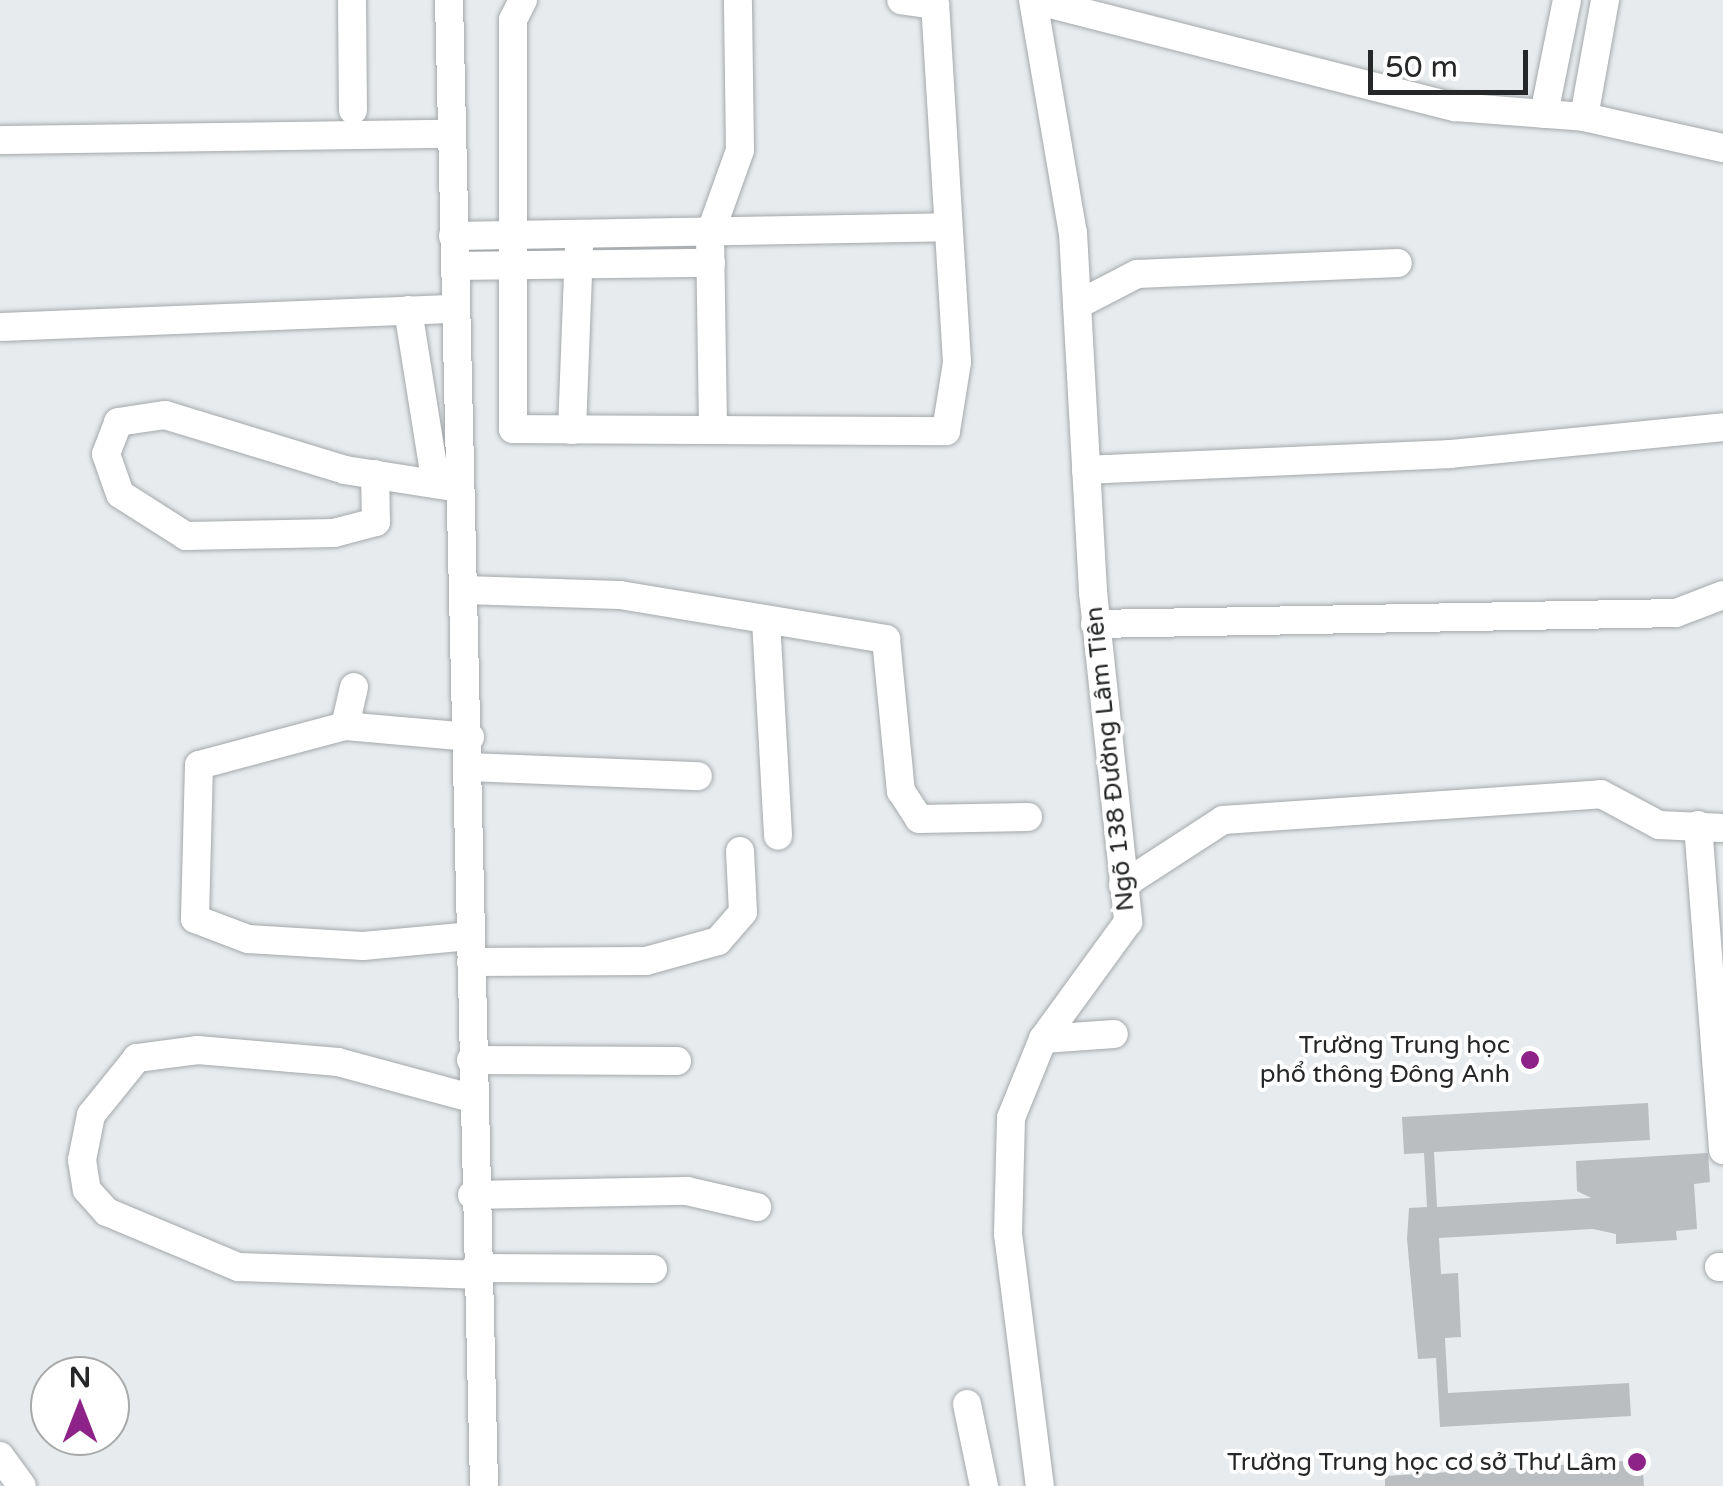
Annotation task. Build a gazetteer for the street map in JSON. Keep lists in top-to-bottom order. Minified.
{"streets":{"street":["Ngõ 138 Đường Lâm Tiên"]},"places":["Trường Trung học phổ thông Đông Anh","Trường Trung học cơ sở Thư Lâm"],"scale_bar":"50 m","north":"top"}
